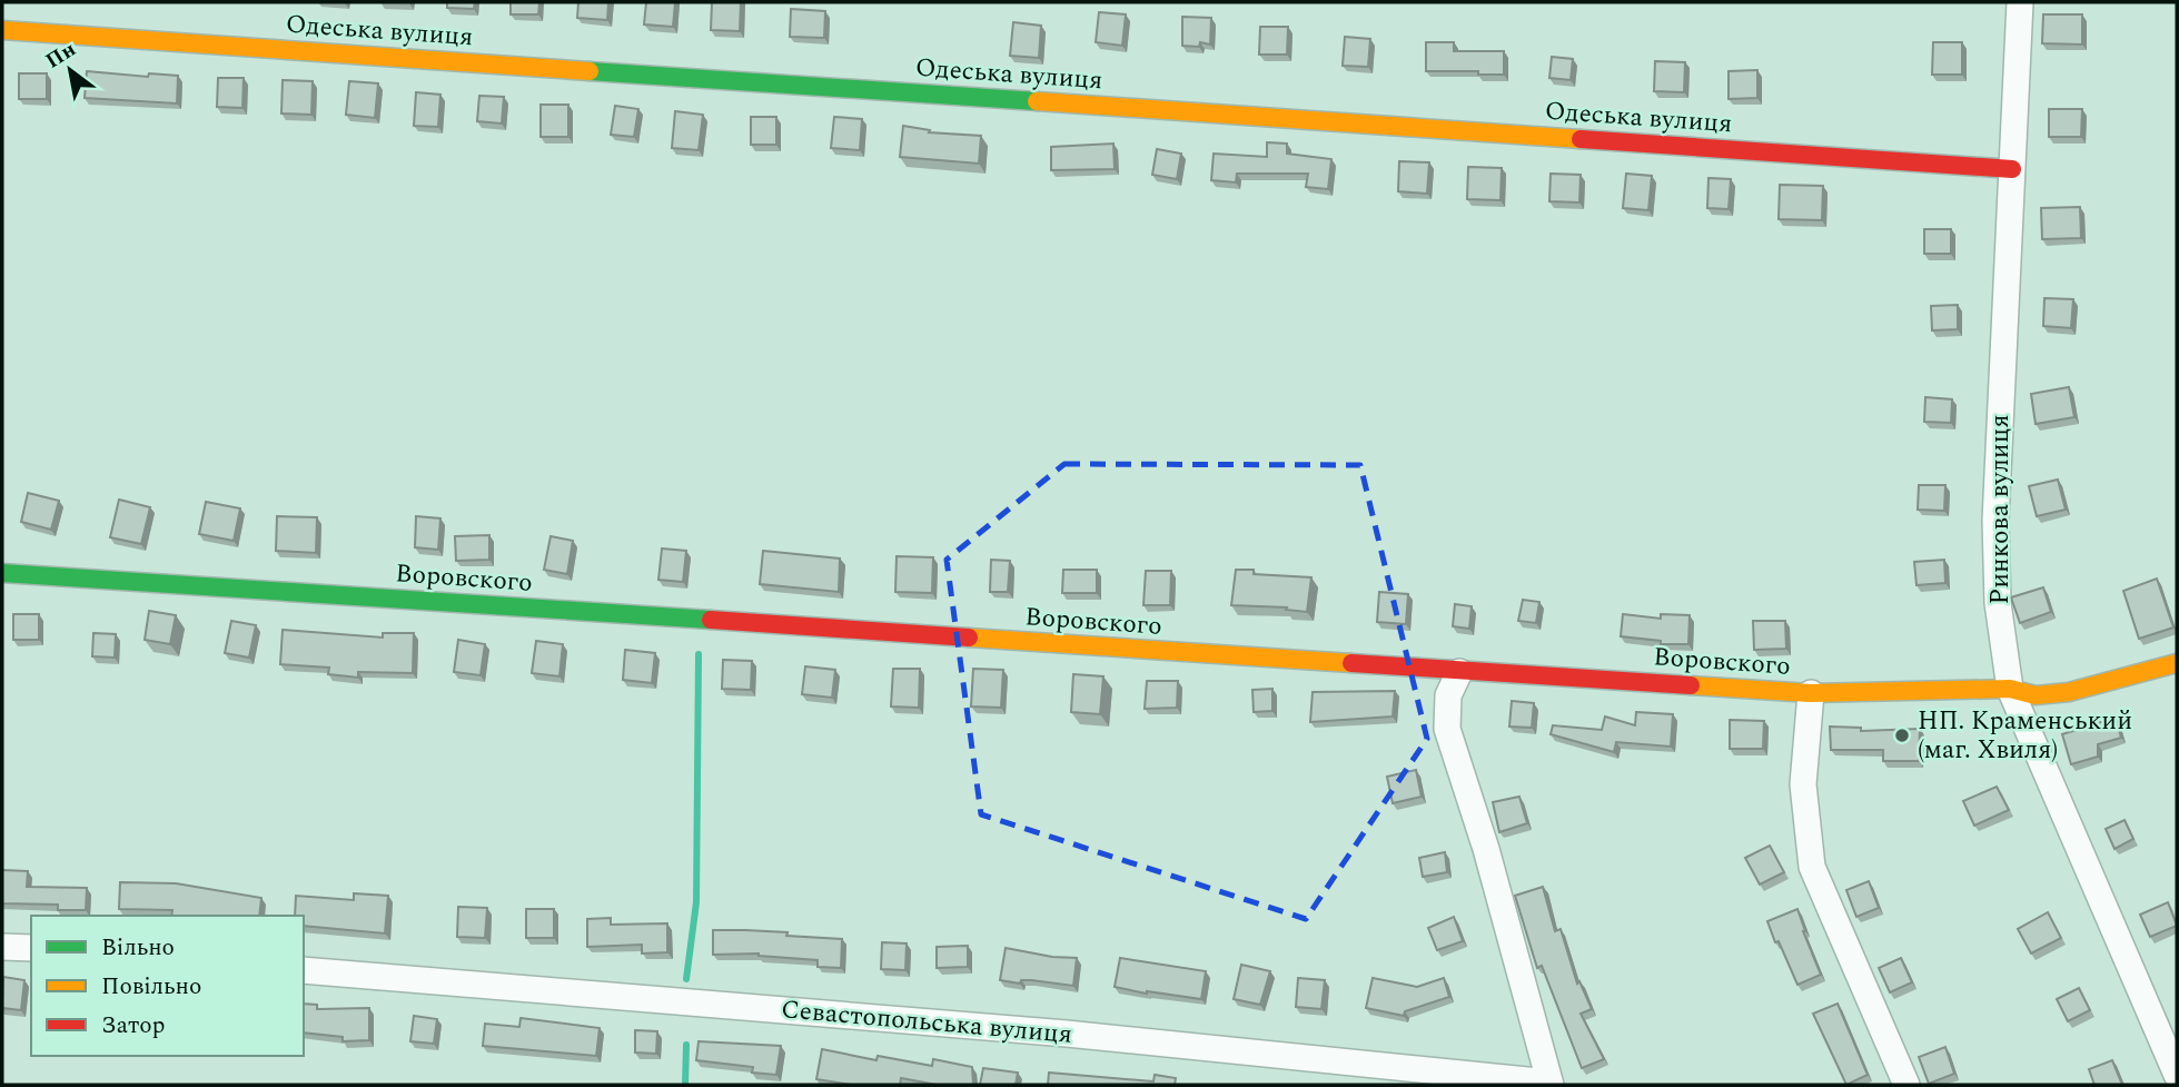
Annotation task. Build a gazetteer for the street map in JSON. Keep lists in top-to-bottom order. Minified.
{"streets":{"street":["Одеська вулиця","Ринкова вулиця","Воровского","Севастопольська вулиця"]},"crossings":[["Одеська вулиця","Ринкова вулиця"],["Ринкова вулиця","Воровского"]],"places":["НП. Краменський (маг. Хвиля)"],"legend":["Вільно","Повільно","Затор"],"north":"top left"}
